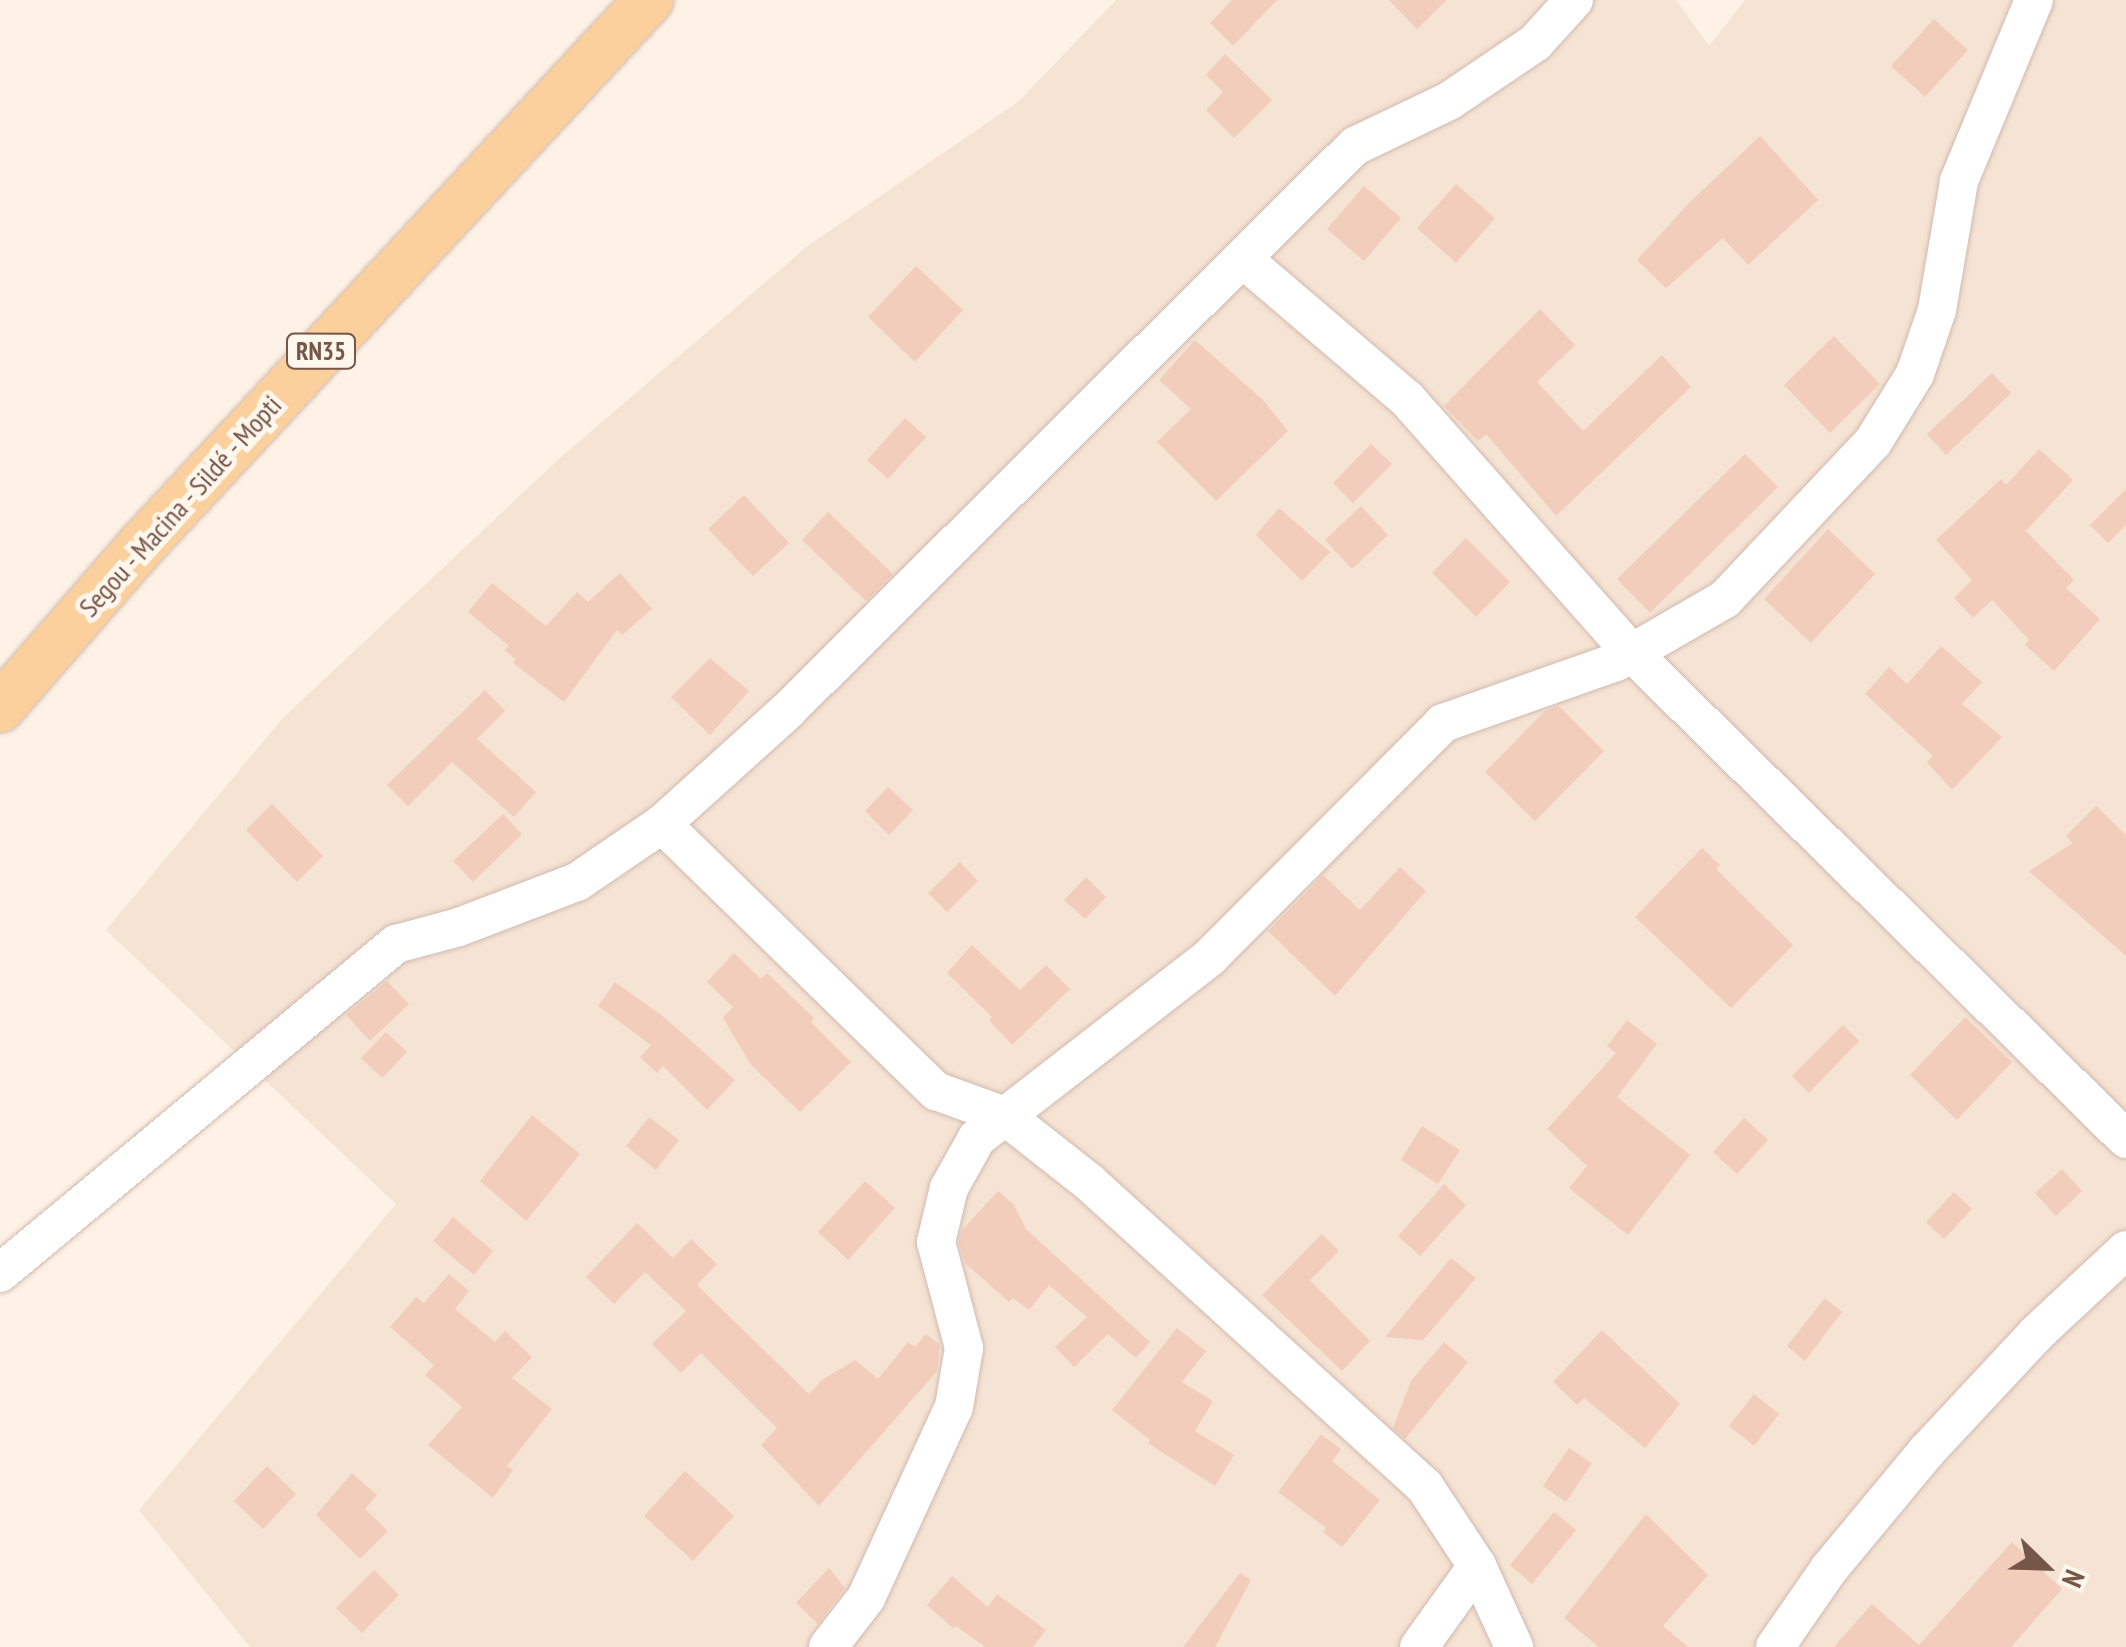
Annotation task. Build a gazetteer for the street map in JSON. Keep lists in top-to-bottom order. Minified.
{"streets":{"main road":["RN35","Segou - Macina - Sildé - Mopti"]},"north":"bottom right"}
